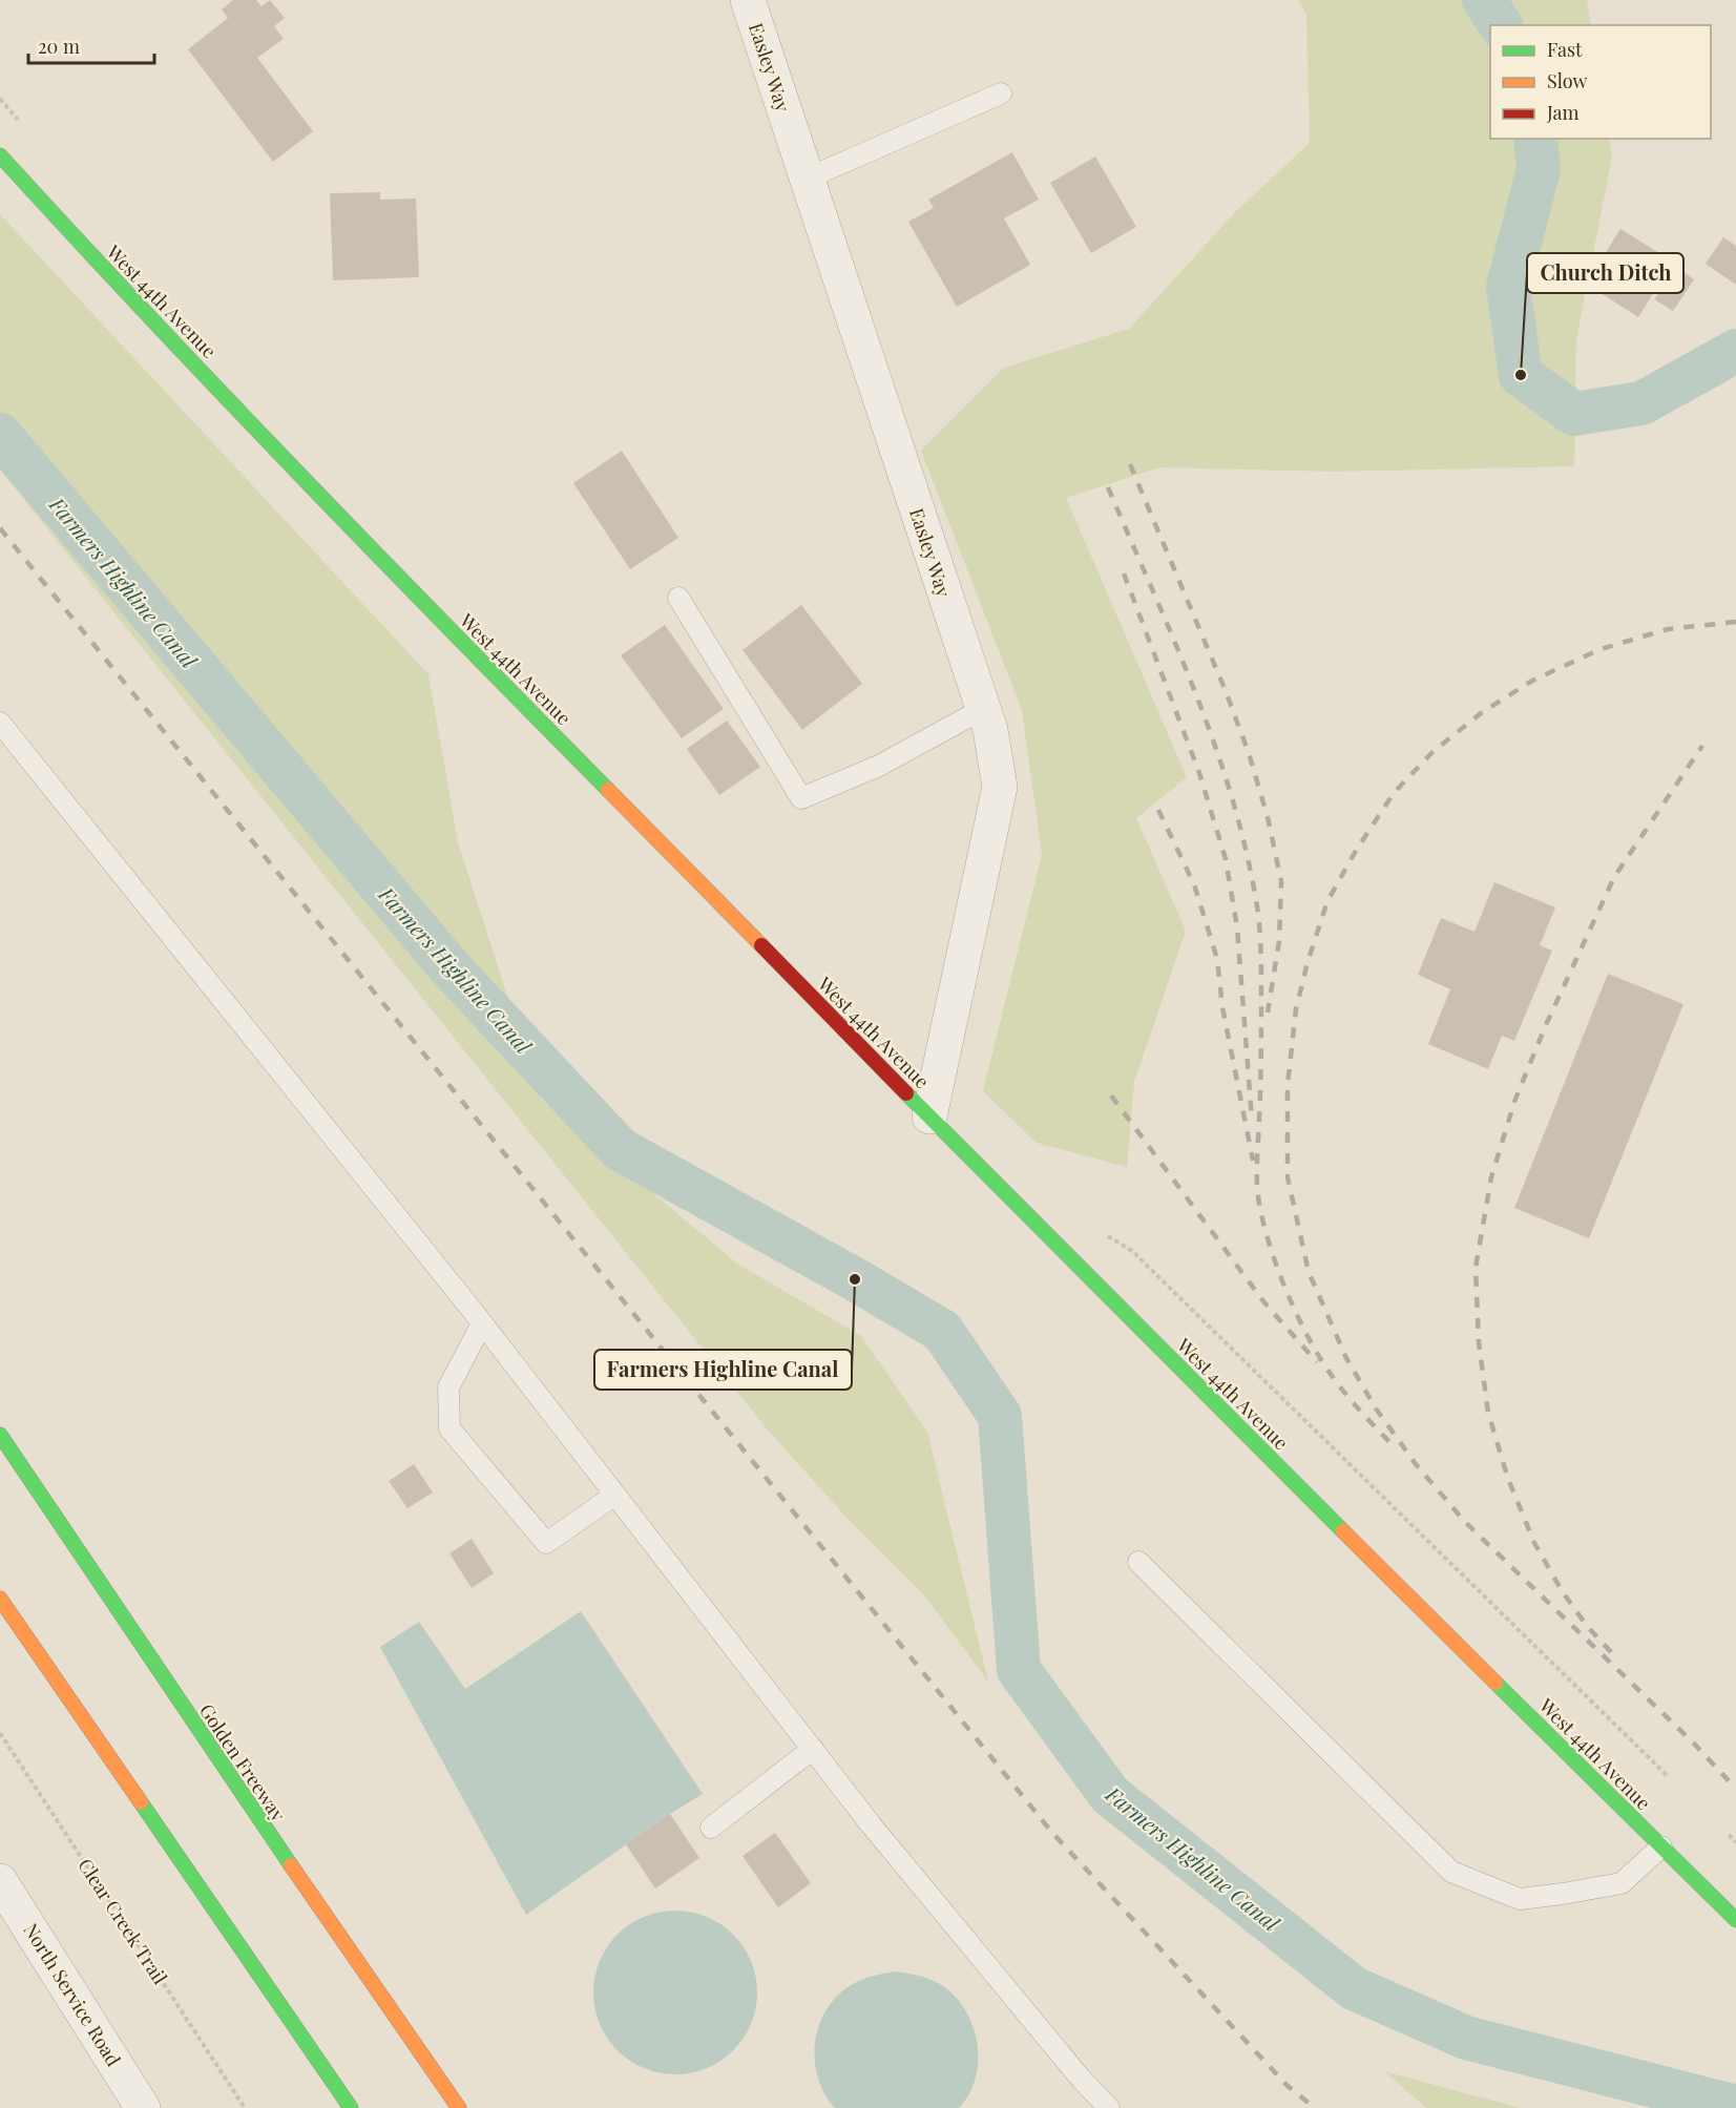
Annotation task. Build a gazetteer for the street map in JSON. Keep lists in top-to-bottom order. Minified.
{"streets":{"main road":["West 44th Avenue","Golden Freeway"],"street":["Easley Way","North Service Road"],"path":["Clear Creek Trail"]},"crossings":[["Easley Way","West 44th Avenue"]],"water":["Farmers Highline Canal"],"places":["Church Ditch","Farmers Highline Canal"],"legend":["Fast","Slow","Jam"],"scale_bar":"20 m"}
